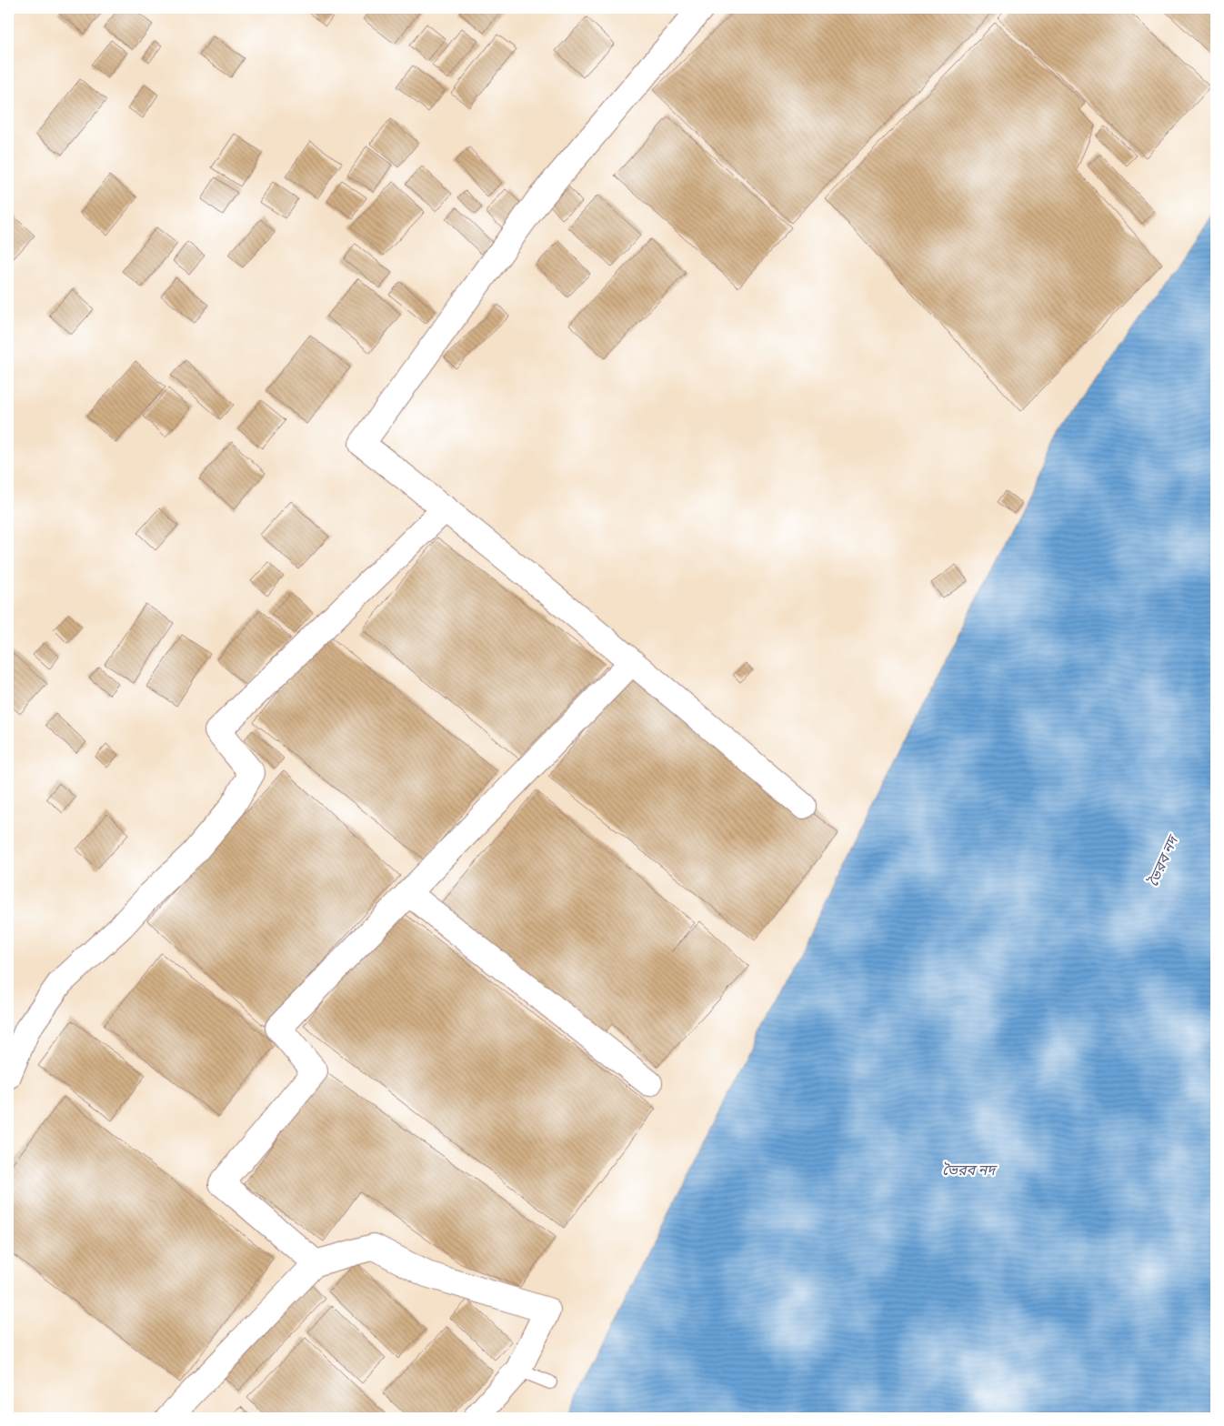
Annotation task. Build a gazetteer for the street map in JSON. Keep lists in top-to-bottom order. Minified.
{"water":["ভৈরব নদ"]}
